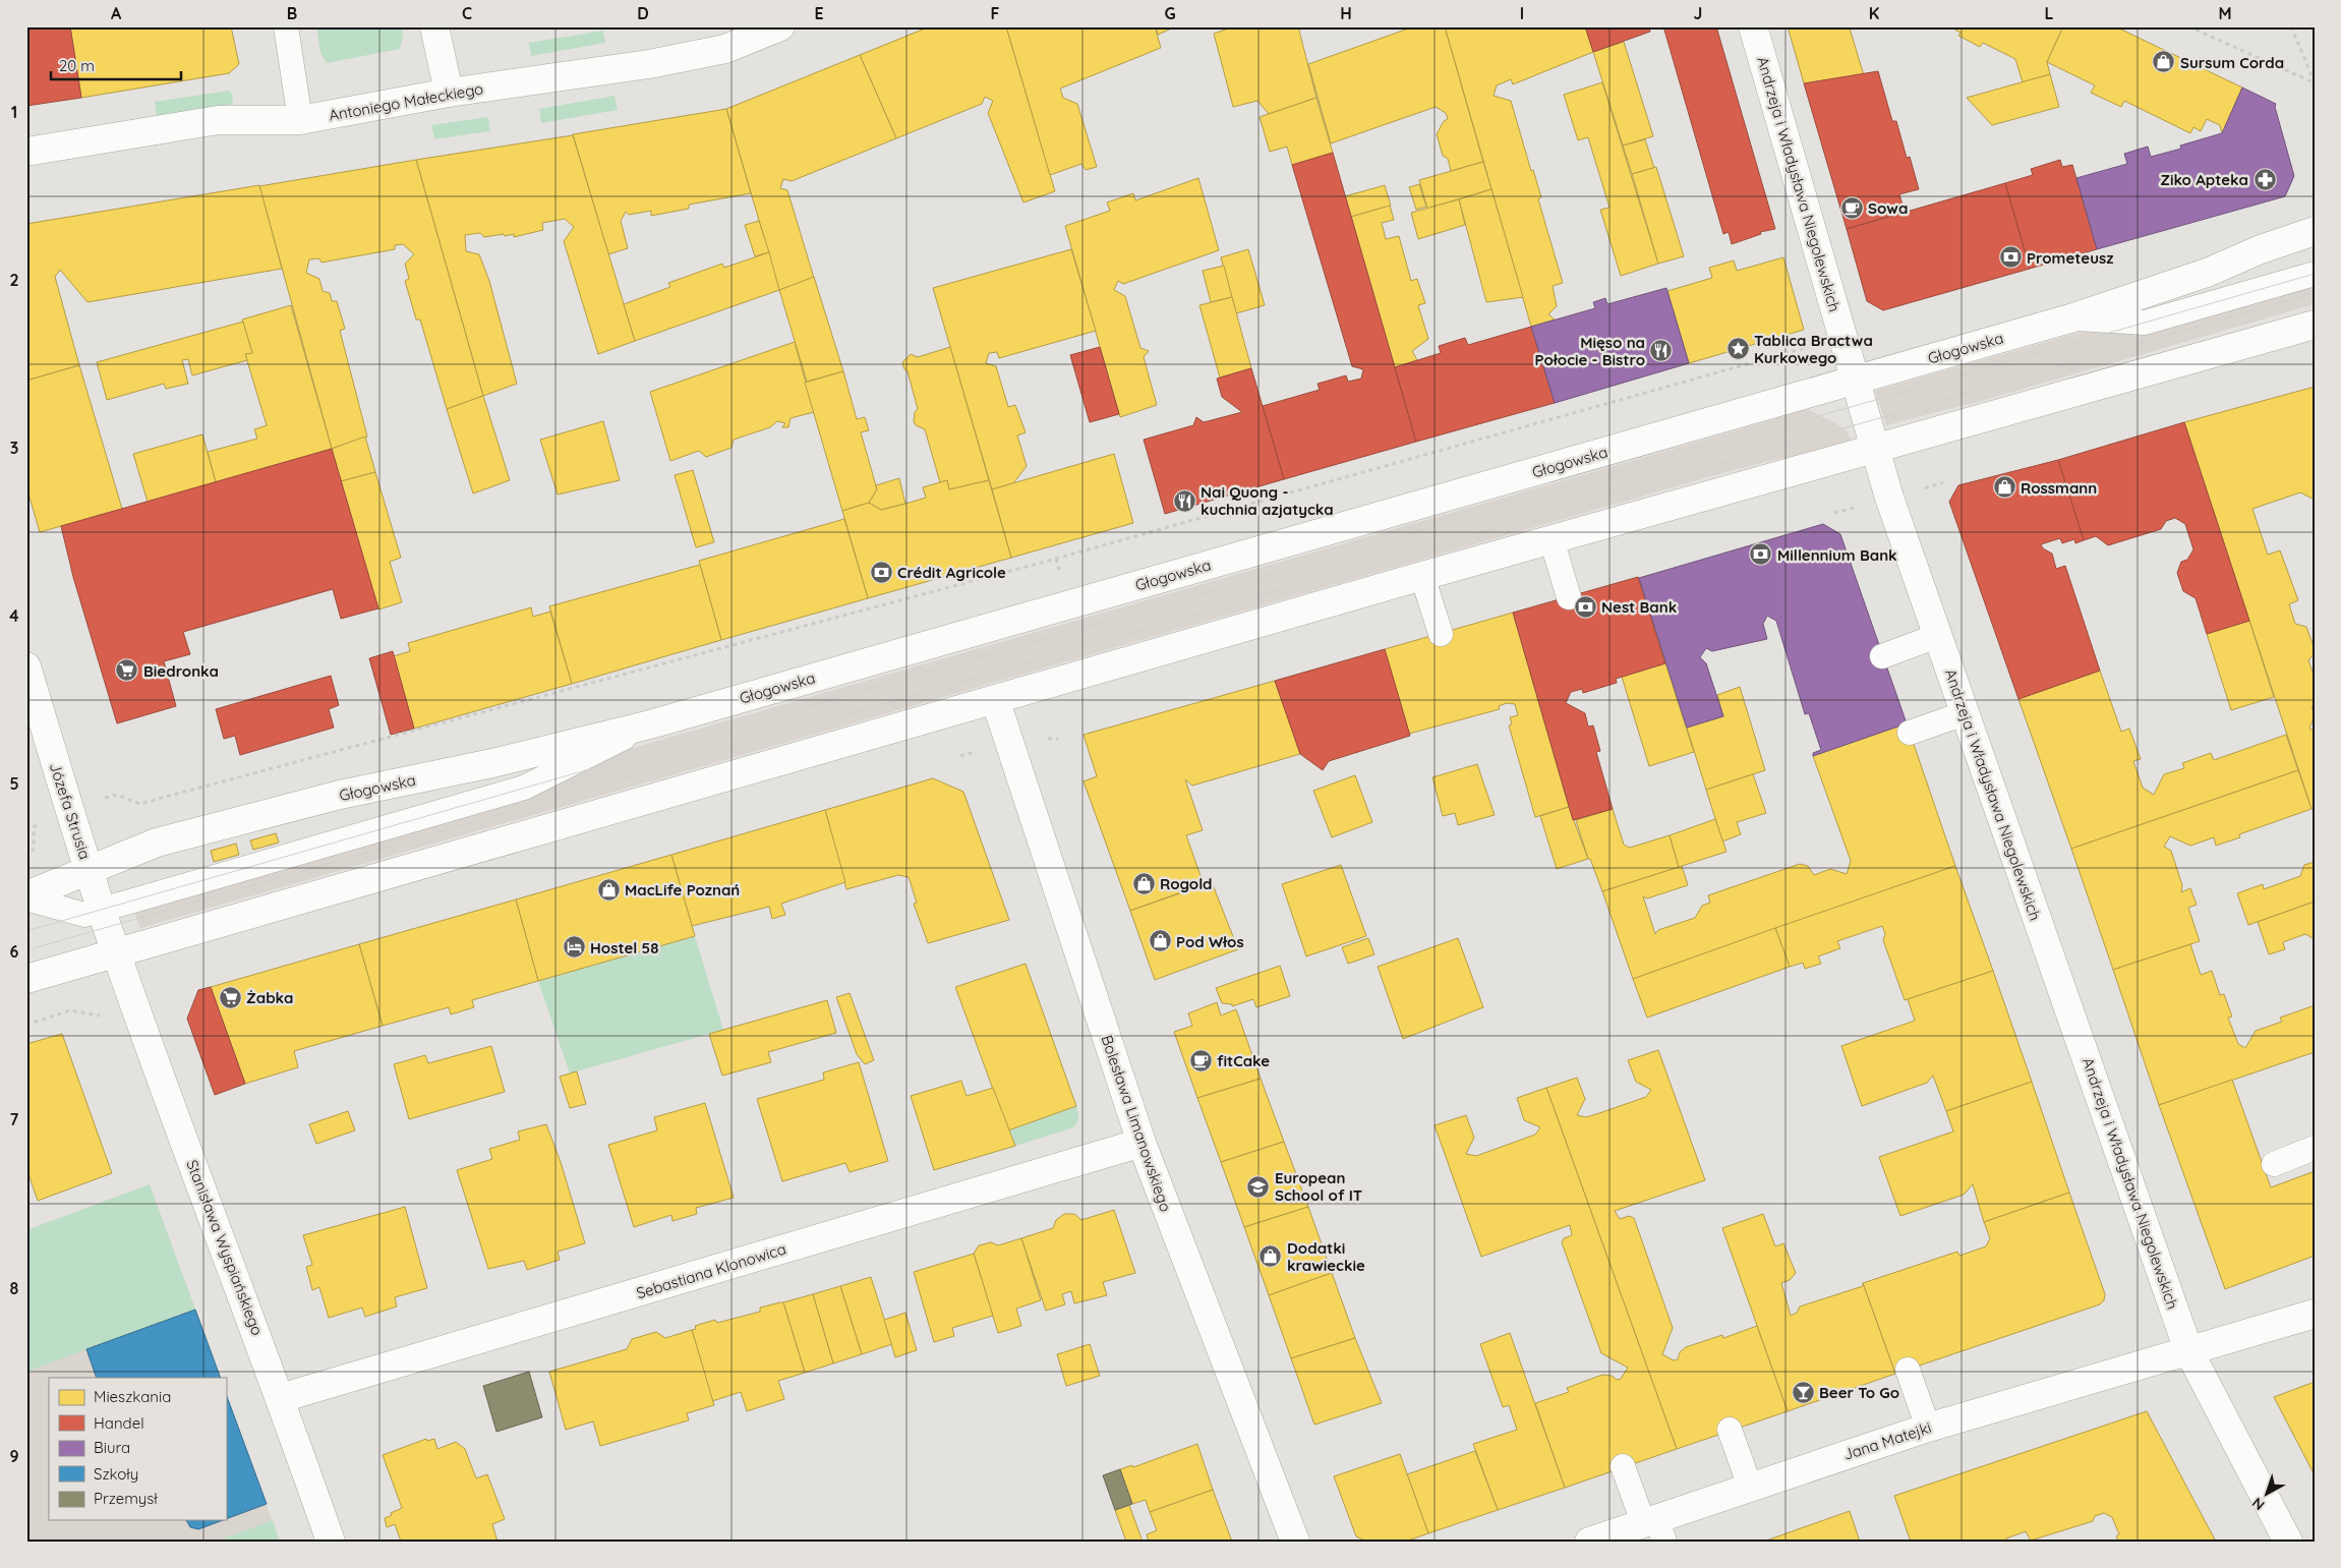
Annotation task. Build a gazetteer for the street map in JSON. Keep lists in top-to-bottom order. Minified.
{"streets":{"street":["Antoniego Małeckiego","Andrzeja i Władysława Niegolewskich","Głogowska","Józefa Strusia","Bolesława Limanowskiego","Stanisława Wyspiańskiego","Sebastiana Klonowica","Jana Matejki"]},"crossings":[["Andrzeja i Władysława Niegolewskich","Głogowska"],["Andrzeja i Władysława Niegolewskich","Jana Matejki"],["Głogowska","Józefa Strusia"],["Józefa Strusia","Stanisława Wyspiańskiego"],["Bolesława Limanowskiego","Sebastiana Klonowica"],["Stanisława Wyspiańskiego","Sebastiana Klonowica"]],"places":{"shop":["Sursum Corda","Rossmann","Rogold","MacLife Poznań","Pod Włos","Dodatki krawieckie"],"pharmacy":["Ziko Apteka"],"cafe":["Sowa","fitCake"],"bank":["Prometeusz","Millennium Bank","Crédit Agricole","Nest Bank"],"place":["Tablica Bractwa Kurkowego"],"restaurant":["Mięso na Połocie - Bistro","Nai Quong - kuchnia azjatycka"],"supermarket":["Biedronka","Żabka"],"hotel":["Hostel 58"],"school or university":["European School of IT"],"bar":["Beer To Go"]},"legend":["Mieszkania","Handel","Biura","Szkoły","Przemysł"],"scale_bar":"20 m","north":"bottom left","grid":{"columns":["A","B","C","D","E","F","G","H","I","J","K","L","M"],"rows":["1","2","3","4","5","6","7","8","9"]}}
